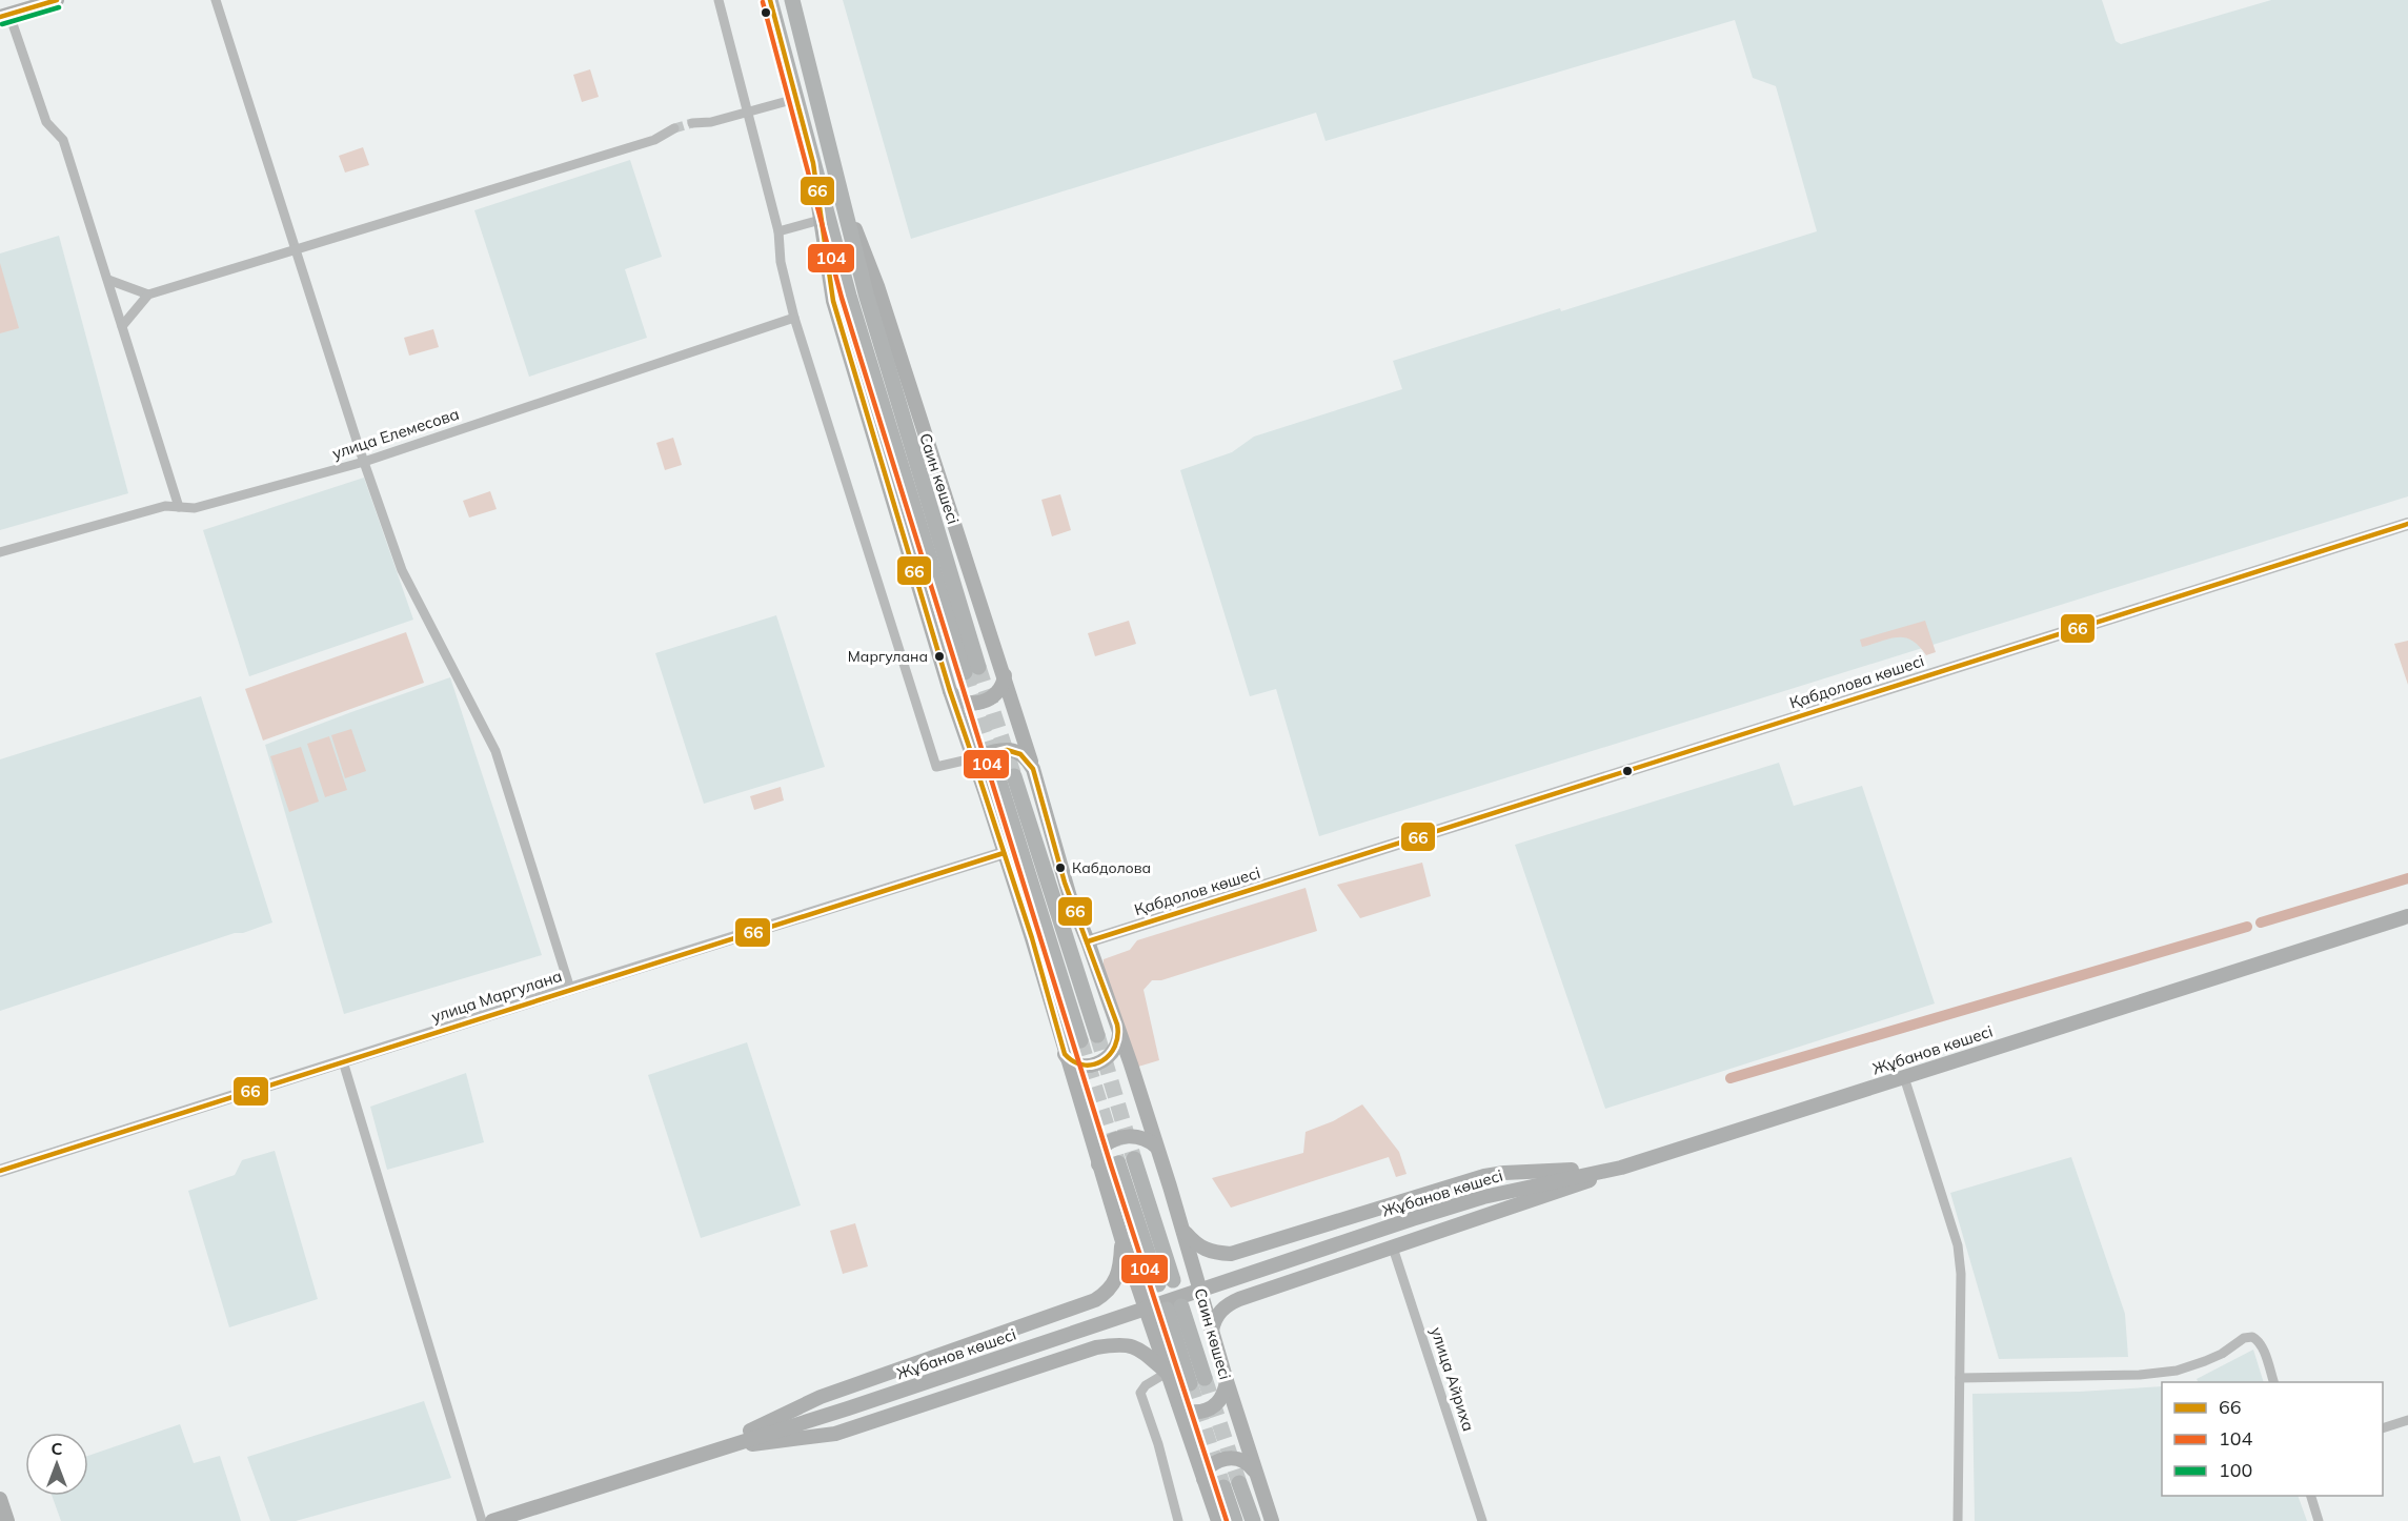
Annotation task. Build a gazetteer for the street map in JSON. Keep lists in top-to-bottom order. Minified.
{"streets":{"main road":["Саин көшесі","Жұбанов көшесі"],"street":["улица Елемесова","Қабдолова көшесі","Қабдолов көшесі","улица Маргулана","улица Айриха"]},"crossings":[["Саин көшесі","Қабдолов көшесі"],["Қабдолова көшесі","Қабдолов көшесі"]],"places":["Маргулана","Кабдолова"],"lines":["transit line 66","transit line 104","transit line 100"],"legend":["66","104","100"],"north":"top"}
